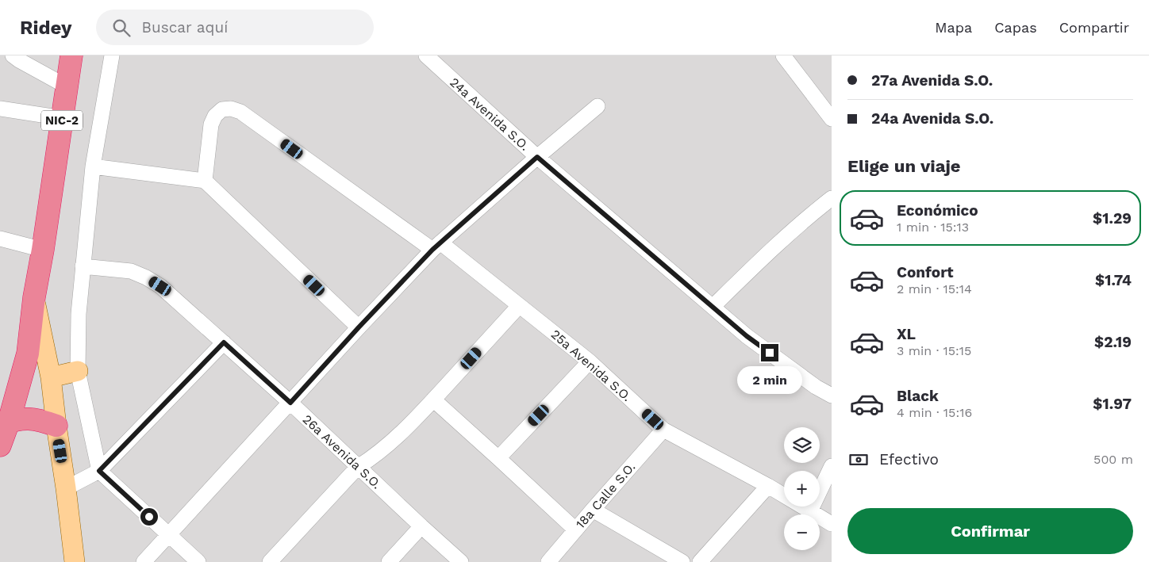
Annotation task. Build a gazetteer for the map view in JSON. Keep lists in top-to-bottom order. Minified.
{"streets":{"highway":["NIC-2"],"street":["24a Avenida S.O.","25a Avenida S.O.","26a Avenida S.O.","18a Calle S.O."]},"crossings":[["25a Avenida S.O.","18a Calle S.O."]],"page":{"header":"Ridey","search":"Buscar aquí","nav":["Mapa","Capas","Compartir"],"banner":["27a Avenida S.O.","24a Avenida S.O."],"heading":"Elige un viaje","list":[{"name":"Económico","note":"1 min · 15:13","value":"$1.29"},{"name":"Confort","note":"2 min · 15:14","value":"$1.74"},{"name":"XL","note":"3 min · 15:15","value":"$2.19"},{"name":"Black","note":"4 min · 15:16","value":"$1.97"}],"bubble":"2 min","map_buttons":["+","−"],"pay":["Efectivo","500 m"],"buttons":"Confirmar"}}
